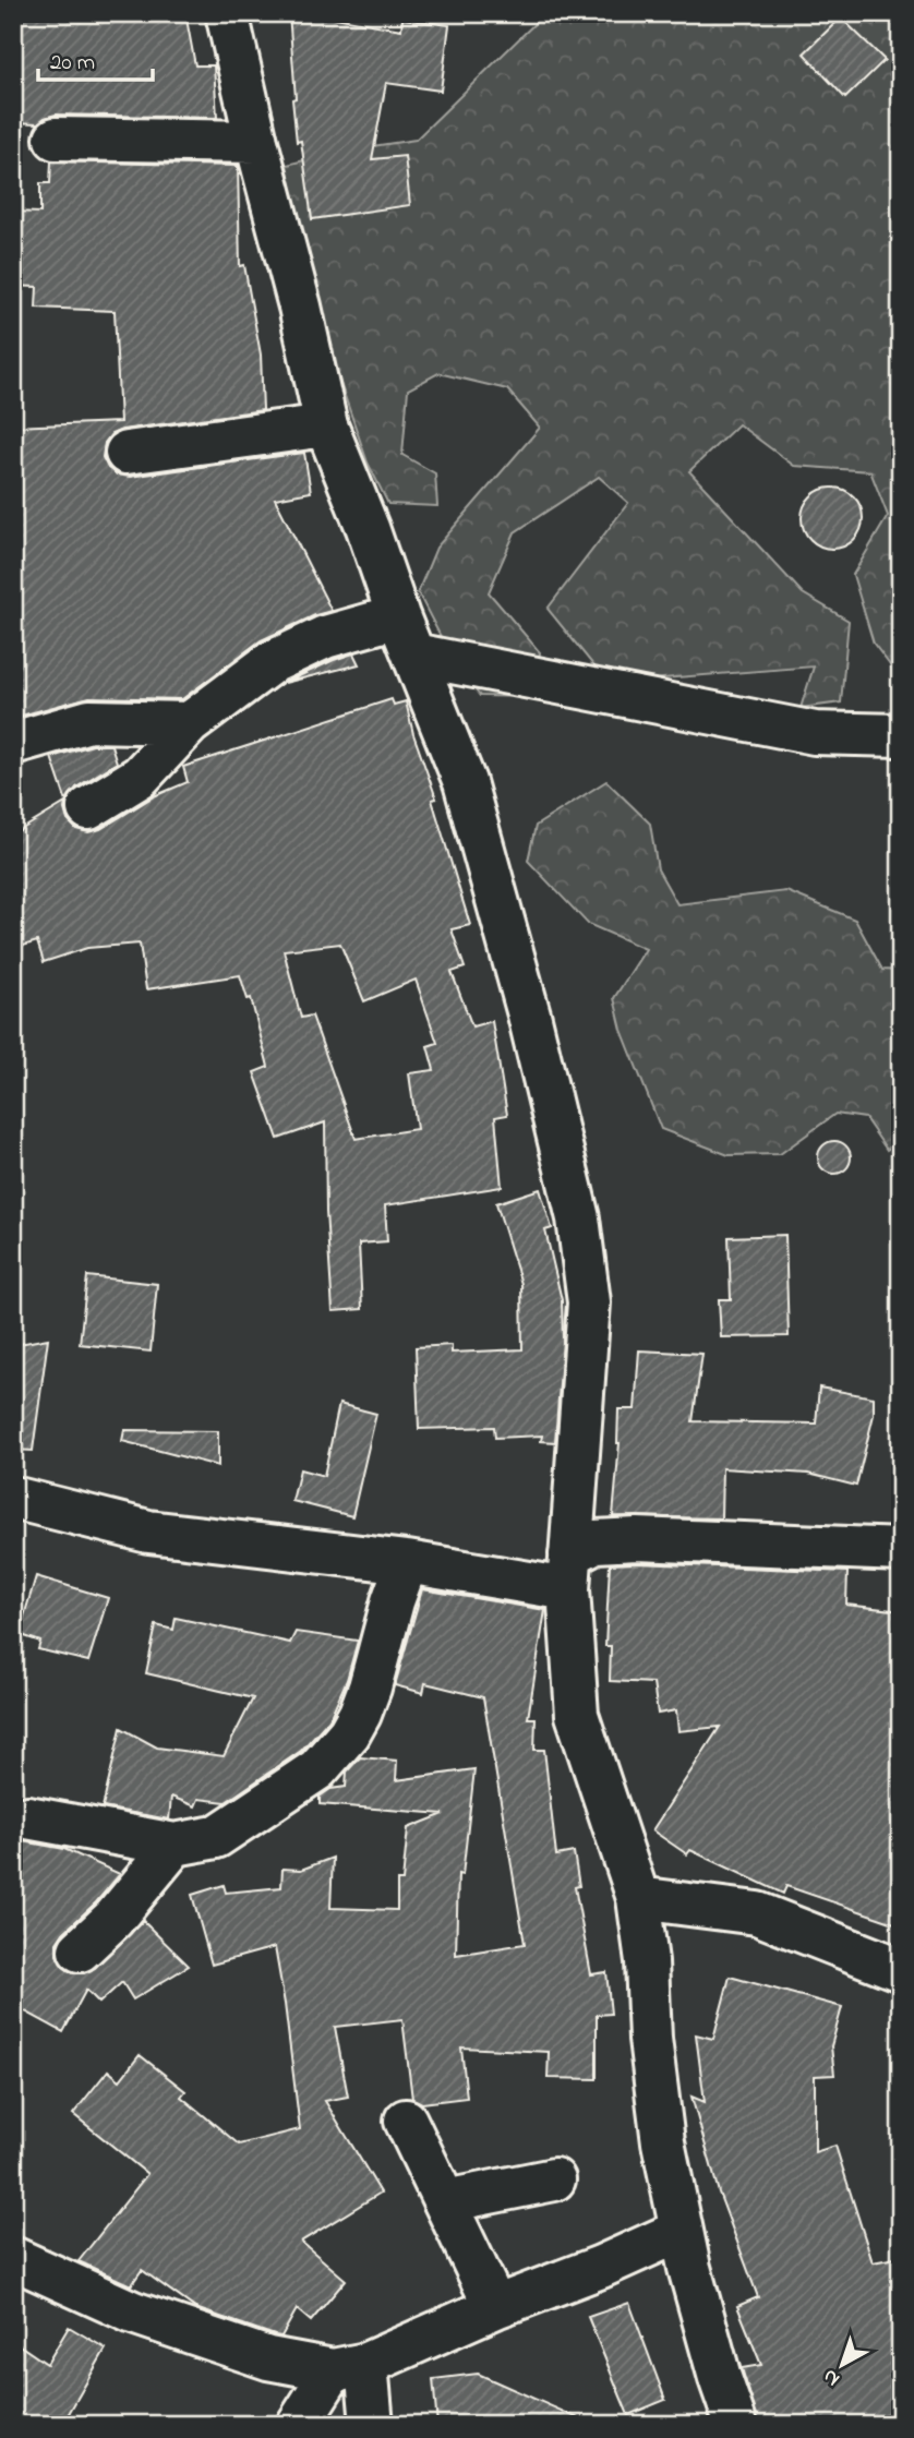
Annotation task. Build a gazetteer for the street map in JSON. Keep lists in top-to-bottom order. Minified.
{"scale_bar":"20 m","north":"bottom left"}
